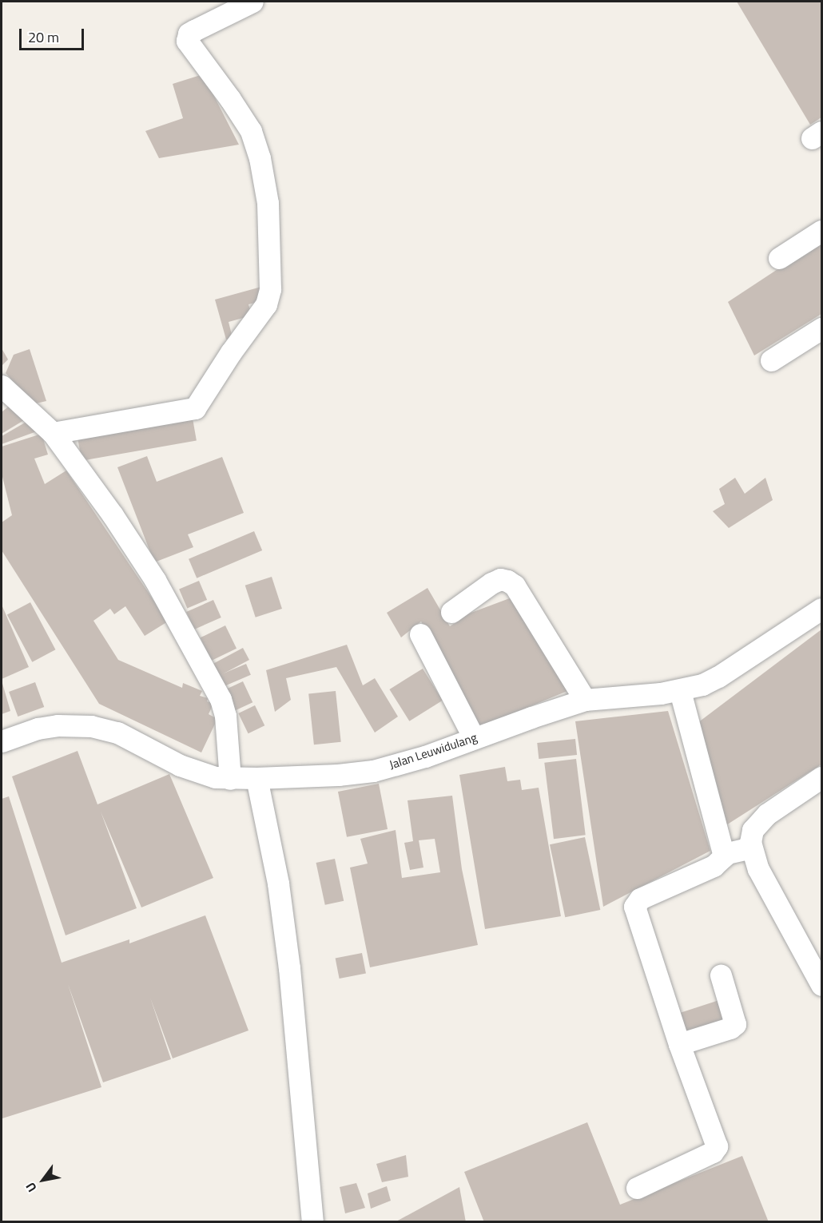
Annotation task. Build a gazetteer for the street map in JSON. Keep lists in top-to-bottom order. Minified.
{"streets":{"street":["Jalan Leuwidulang"]},"scale_bar":"20 m","north":"bottom left"}
